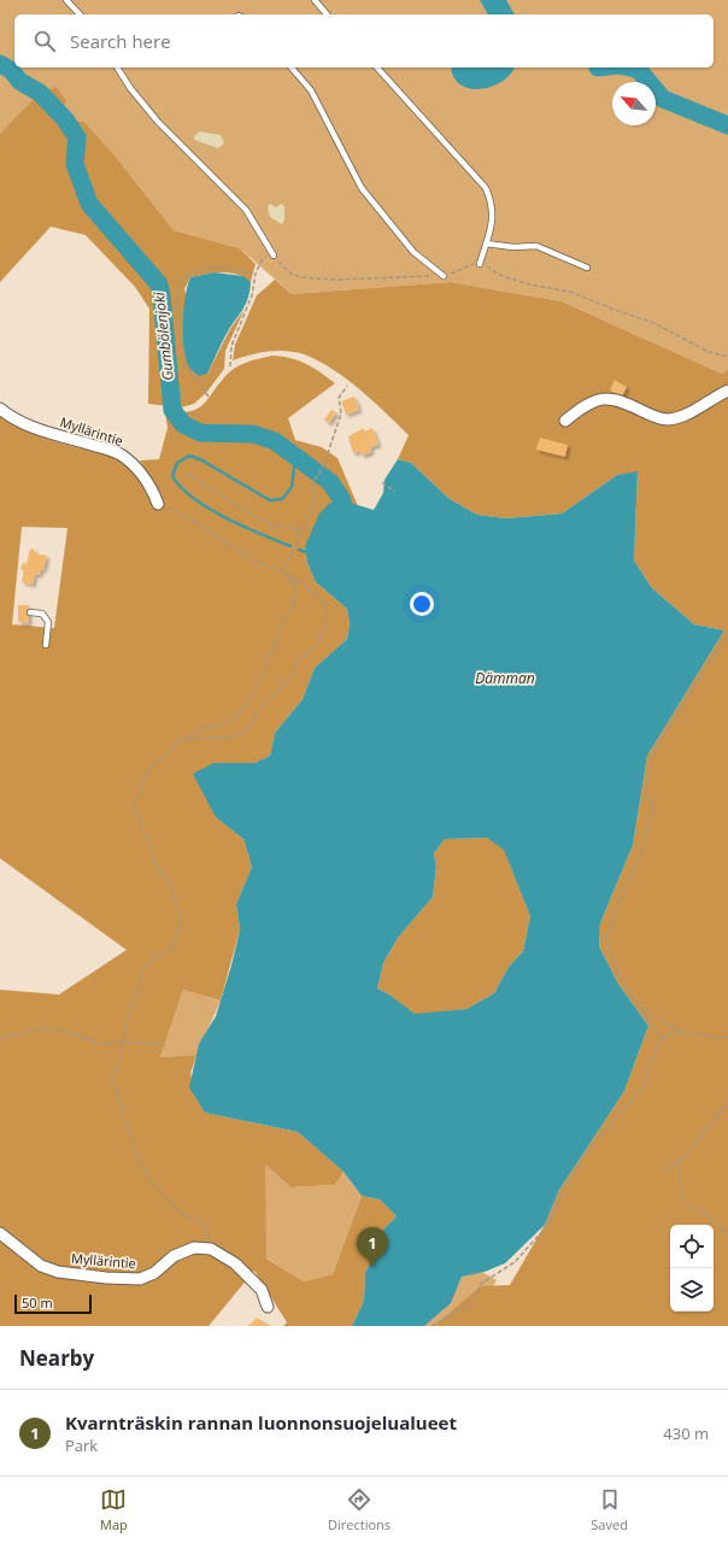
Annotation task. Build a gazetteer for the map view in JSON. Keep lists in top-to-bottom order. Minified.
{"streets":{"street":["Myllärintie"]},"water":["Gumbölenjoki","Dämman"],"scale_bar":"50 m","north":"top left","page":{"search":"Search here","pins":"1","scale":"50 m","heading":"Nearby","list":[{"mark":"1","name":"Kvarnträskin rannan luonnonsuojelualueet","note":"Park","value":"430 m"}],"nav":["Map","Directions","Saved"]}}
